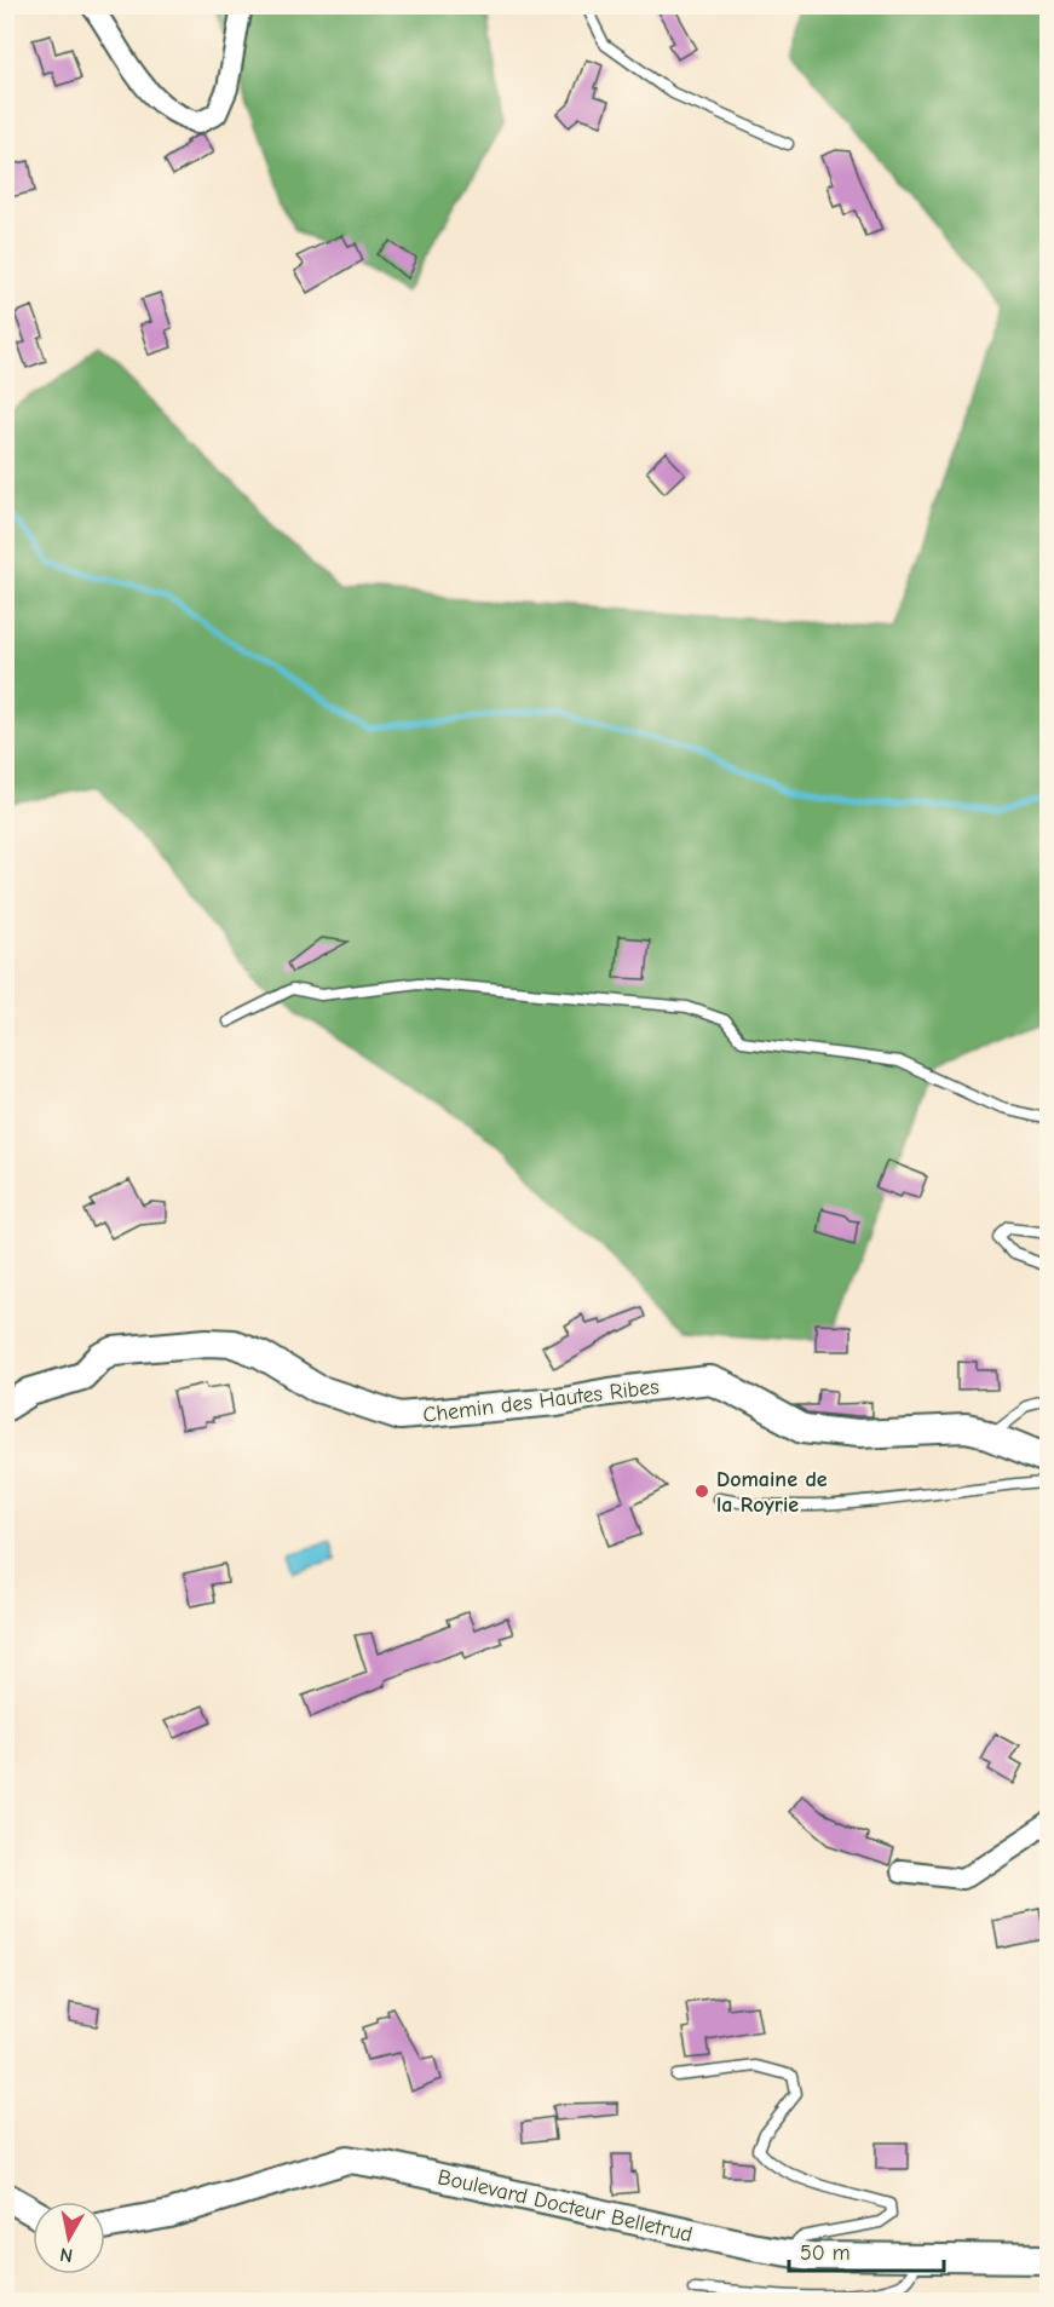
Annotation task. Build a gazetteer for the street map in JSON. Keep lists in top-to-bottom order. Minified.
{"streets":{"street":["Chemin des Hautes Ribes","Boulevard Docteur Belletrud"]},"places":["Domaine de la Royrie"],"scale_bar":"50 m","north":"bottom"}
